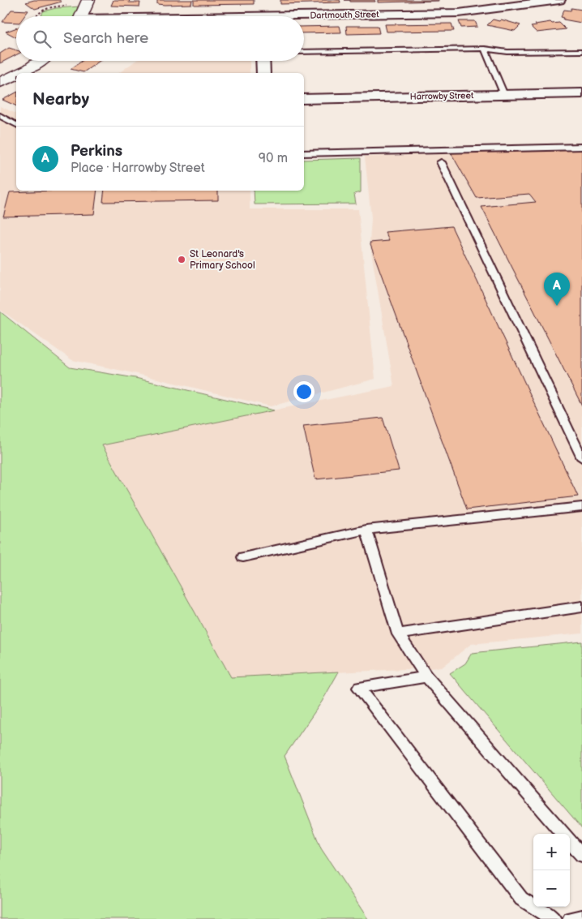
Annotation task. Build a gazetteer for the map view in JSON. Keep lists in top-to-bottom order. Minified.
{"streets":{"street":["Dartmouth Street","Harrowby Street"]},"places":["St Leonard's Primary School"],"page":{"search":"Search here","heading":"Nearby","list":[{"mark":"A","name":"Perkins","note":"Place · Harrowby Street","value":"90 m"}],"pins":"A","map_buttons":["+","−"]}}
